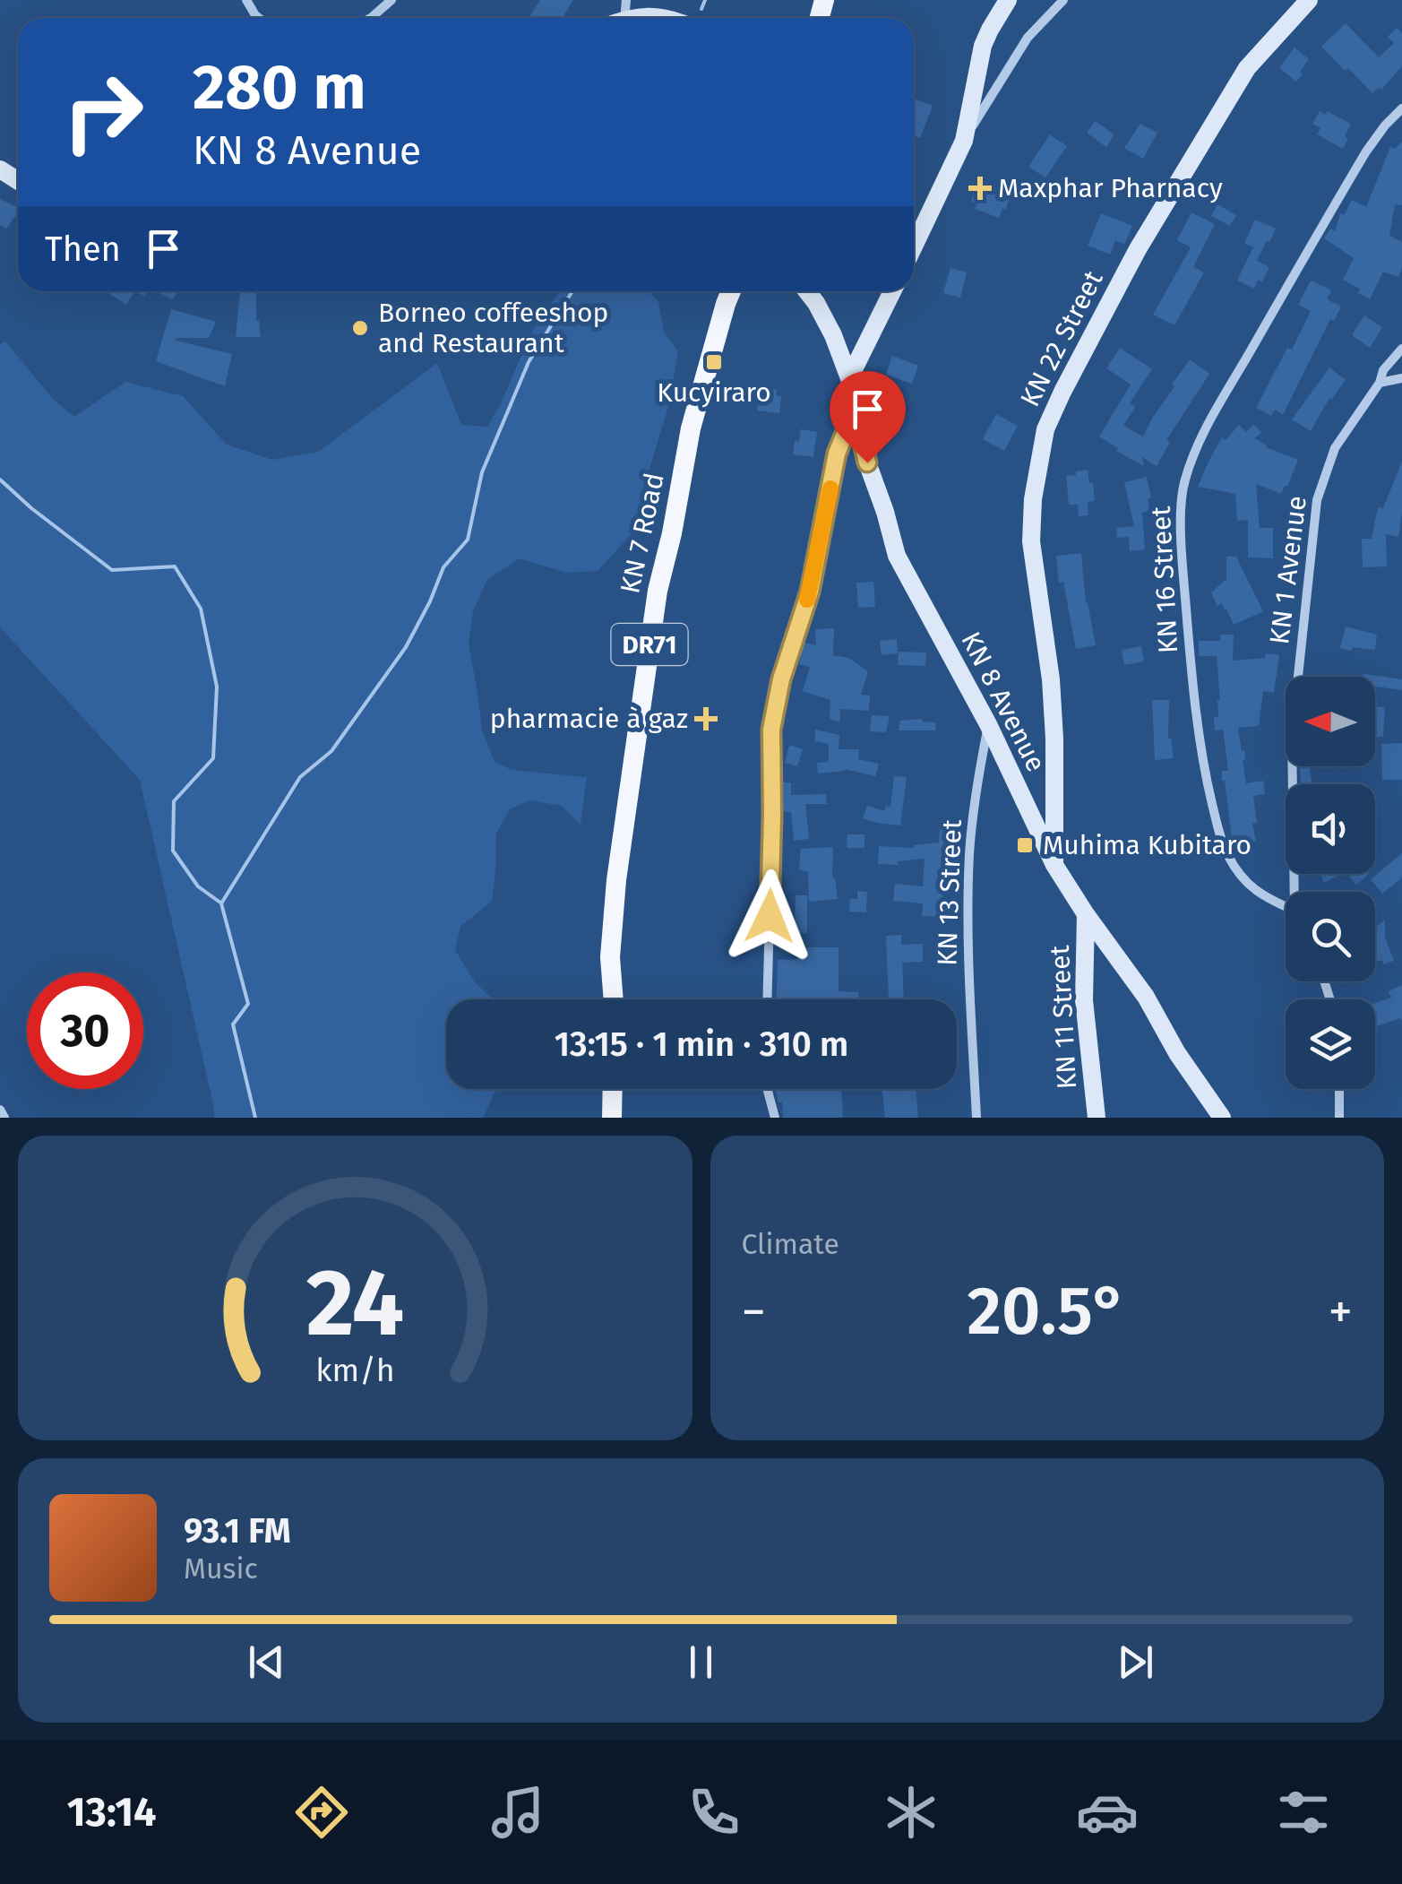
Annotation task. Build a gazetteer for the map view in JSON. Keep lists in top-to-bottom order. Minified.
{"streets":{"main road":["KN 7 Road","DR71"],"street":["KN 22 Street","KN 1 Avenue","KN 16 Street","KN 8 Avenue","KN 13 Street","KN 11 Street"]},"crossings":[["KN 22 Street","KN 8 Avenue"],["KN 8 Avenue","KN 13 Street"],["KN 8 Avenue","KN 11 Street"]],"places":{"health":["Maxphar Pharnacy","pharmacie à gaz"],"other":["Borneo coffeeshop and Restaurant"],"transit":["Kucyiraro","Muhima Kubitaro"]},"north":"left","page":{"turn":["280 m","KN 8 Avenue"],"then":"Then","limit":"30","trip":"13:15 · 1 min · 310 m","tile":"Climate","heat":["−","20.5°","+"],"song":["93.1 FM","Music"],"tabs":"13:14","gauge":["24","km/h"]}}
